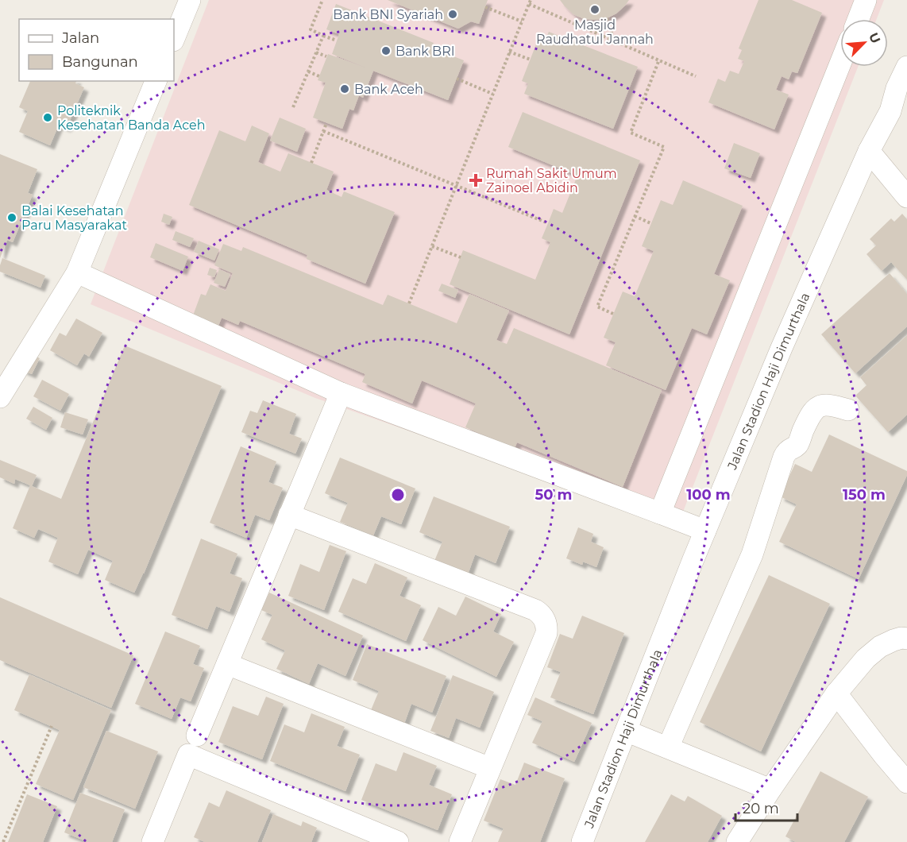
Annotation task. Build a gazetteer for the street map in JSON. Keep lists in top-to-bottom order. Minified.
{"streets":{"street":["Jalan Stadion Haji Dimurthala"]},"places":{"other":["Masjid Raudhatul Jannah","Bank BNI Syariah","Bank BRI","Bank Aceh","Politeknik Kesehatan Banda Aceh","Balai Kesehatan Paru Masyarakat"],"health":["Rumah Sakit Umum Zainoel Abidin"]},"legend":["Jalan","Bangunan"],"scale_bar":"20 m","north":"top right","rings":["50 m","100 m","150 m"]}
